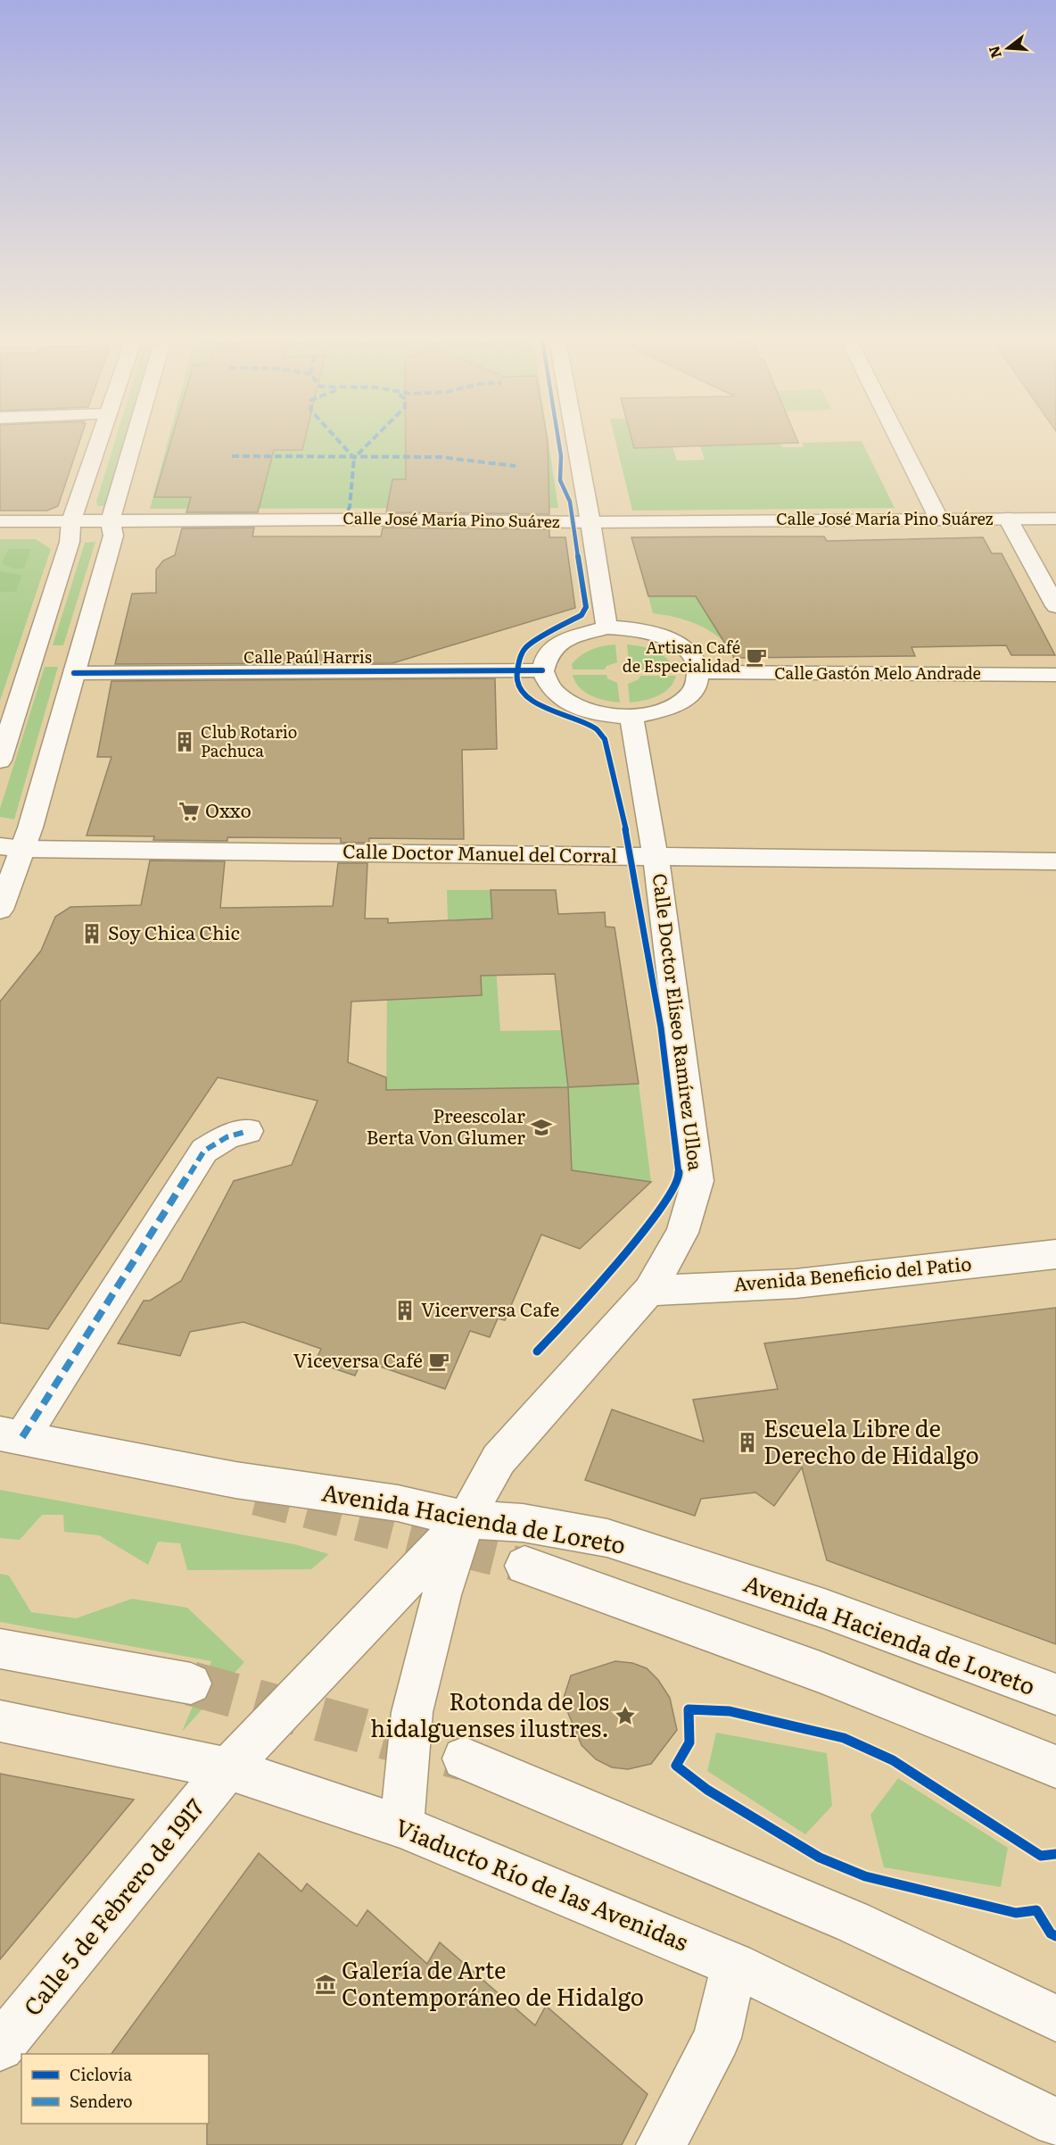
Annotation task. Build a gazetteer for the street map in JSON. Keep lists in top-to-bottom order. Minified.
{"streets":{"street":["Calle José María Pino Suárez","Calle Paúl Harris","Calle Gastón Melo Andrade","Calle Doctor Manuel del Corral","Calle Doctor Elíseo Ramírez Ulloa","Avenida Beneficio del Patio","Avenida Hacienda de Loreto","Viaducto Río de las Avenidas","Calle 5 de Febrero de 1917"]},"crossings":[["Calle Paúl Harris","Calle Gastón Melo Andrade"],["Calle Paúl Harris","Calle Doctor Elíseo Ramírez Ulloa"],["Calle Gastón Melo Andrade","Calle Doctor Elíseo Ramírez Ulloa"],["Calle Doctor Manuel del Corral","Calle Doctor Elíseo Ramírez Ulloa"],["Calle Doctor Elíseo Ramírez Ulloa","Avenida Beneficio del Patio"],["Calle Doctor Elíseo Ramírez Ulloa","Avenida Hacienda de Loreto"],["Calle Doctor Elíseo Ramírez Ulloa","Viaducto Río de las Avenidas"],["Calle Doctor Elíseo Ramírez Ulloa","Calle 5 de Febrero de 1917"],["Viaducto Río de las Avenidas","Calle 5 de Febrero de 1917"]],"places":{"cafe":["Artisan Café de Especialidad","Viceversa Café"],"building":["Club Rotario Pachuca","Soy Chica Chic","Vicerversa Cafe","Escuela Libre de Derecho de Hidalgo"],"supermarket":["Oxxo"],"school or university":["Preescolar Berta Von Glumer"],"place":["Rotonda de los hidalguenses ilustres."],"museum":["Galería de Arte Contemporáneo de Hidalgo"]},"legend":["Ciclovía","Sendero"],"north":"left"}
